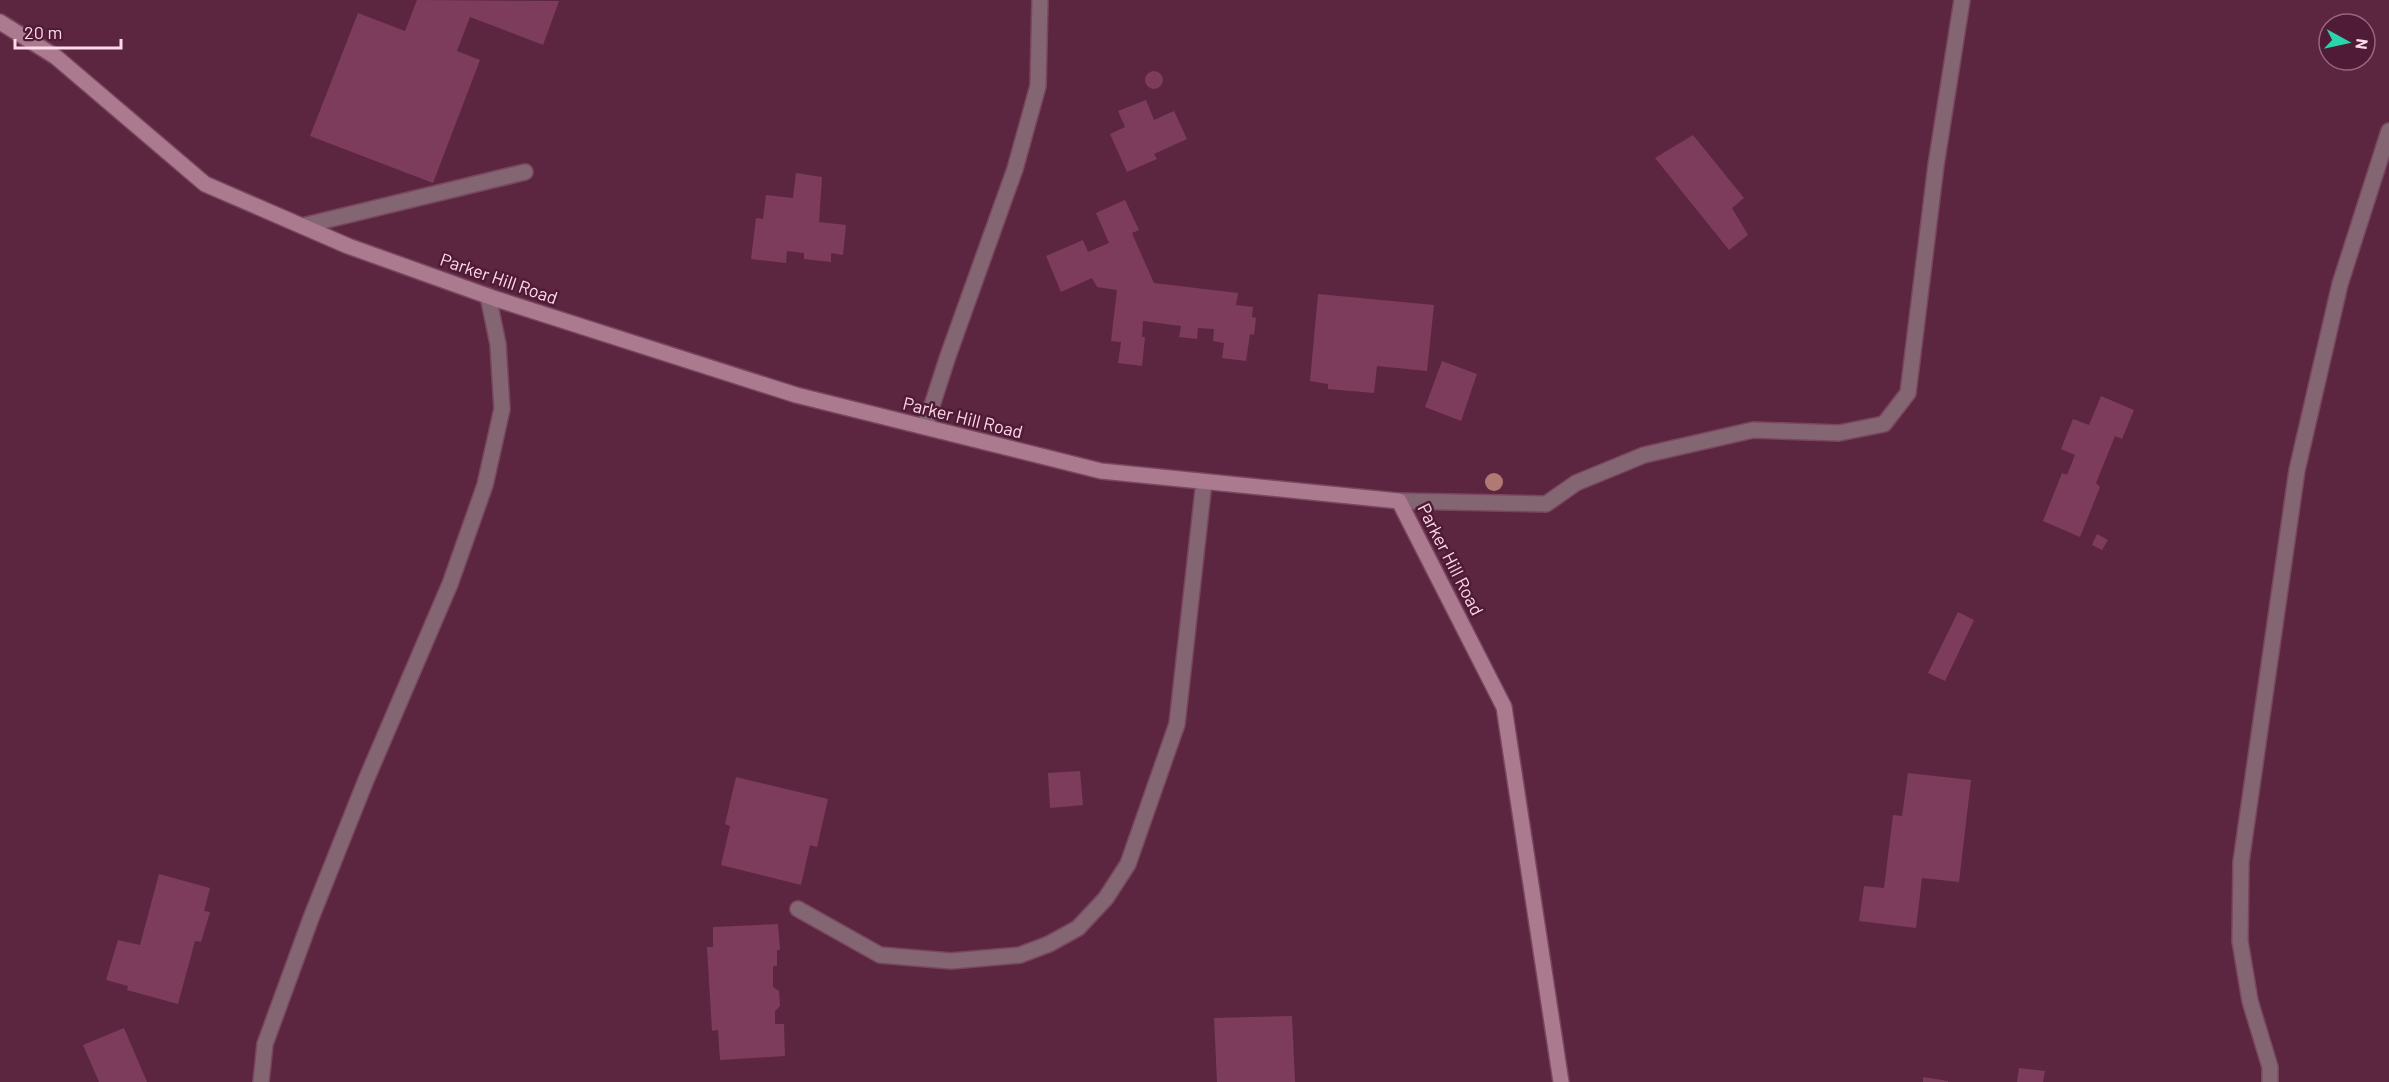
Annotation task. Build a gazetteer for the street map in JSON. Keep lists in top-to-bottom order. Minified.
{"streets":{"street":["Parker Hill Road"]},"scale_bar":"20 m","north":"right"}
